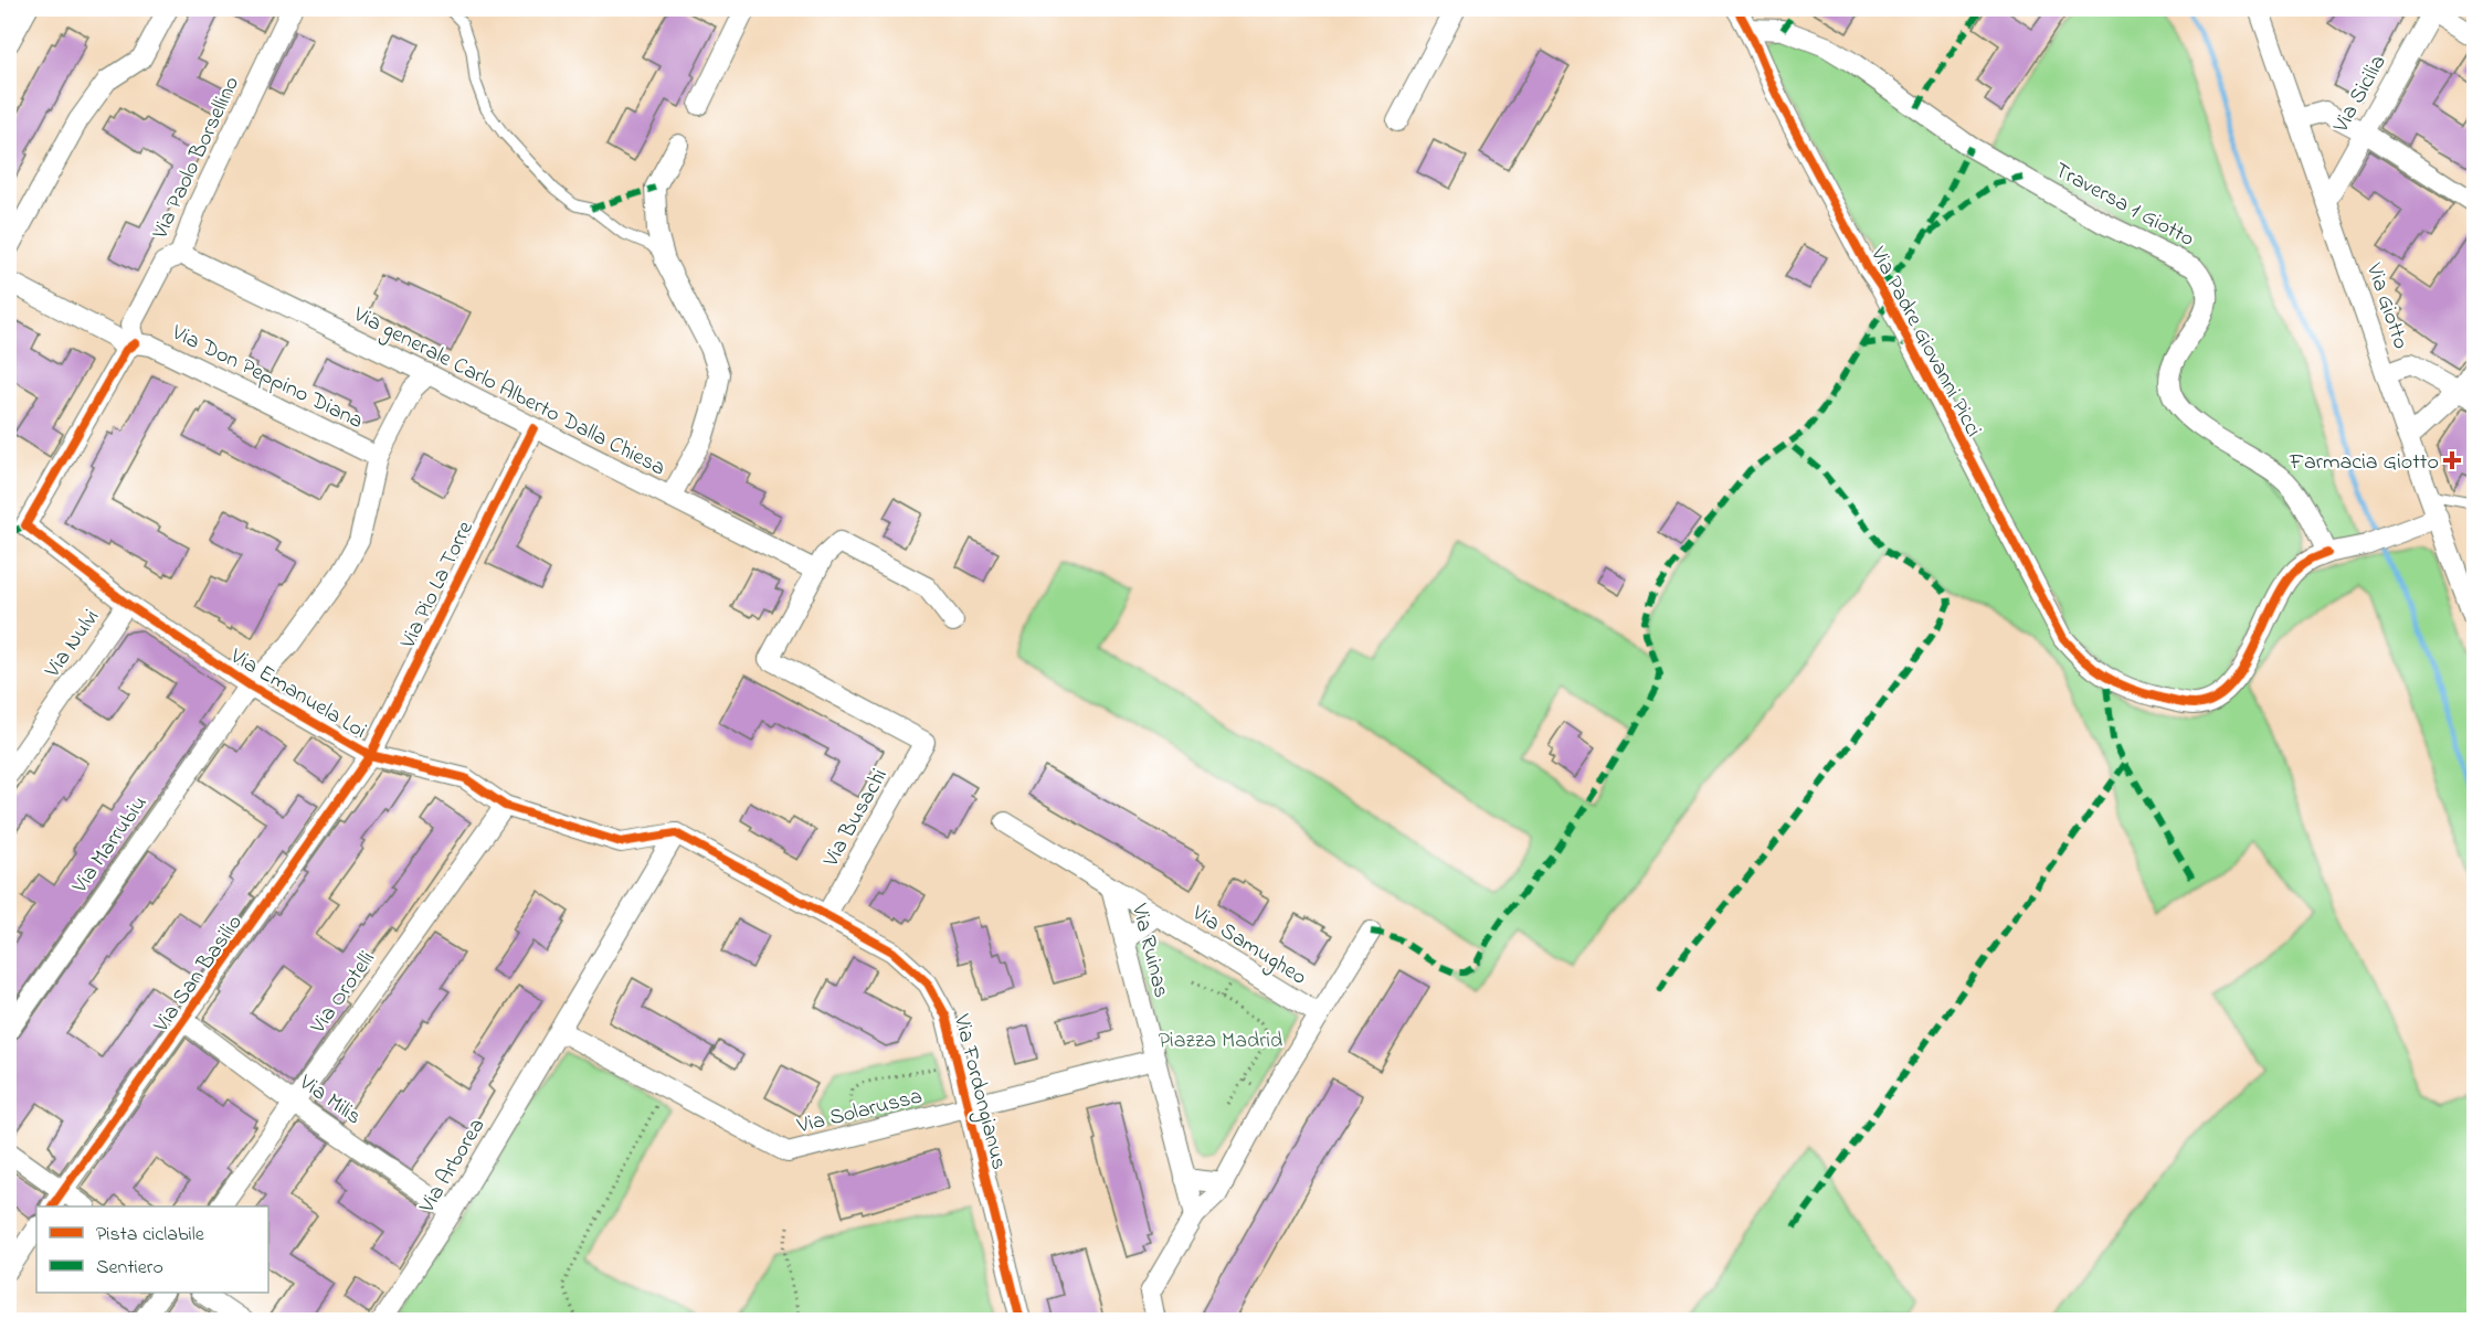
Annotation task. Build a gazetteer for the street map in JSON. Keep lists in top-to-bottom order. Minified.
{"streets":{"street":["Via Sicilia","Via Paolo Borsellino","Traversa 1 Giotto","Via Giotto","Via Padre Giovanni Picci","Via Don Peppino Diana","Via generale Carlo Alberto Dalla Chiesa","Via Pio La Torre","Via Nulvi","Via Emanuela Loi","Via Busachi","Via Marrubiu","Via Samugheo","Via Ruinas","Via San Basilio","Via Orotelli","Via Fordongianus","Via Milis","Via Solarussa","Via Arborea"]},"crossings":[["Via Sicilia","Via Giotto"],["Via Paolo Borsellino","Via Don Peppino Diana"],["Via Paolo Borsellino","Via generale Carlo Alberto Dalla Chiesa"],["Via Paolo Borsellino","Via Emanuela Loi"],["Traversa 1 Giotto","Via Padre Giovanni Picci"],["Via Don Peppino Diana","Via Marrubiu"],["Via generale Carlo Alberto Dalla Chiesa","Via Pio La Torre"],["Via generale Carlo Alberto Dalla Chiesa","Via Busachi"],["Via generale Carlo Alberto Dalla Chiesa","Via Marrubiu"],["Via Pio La Torre","Via Emanuela Loi"],["Via Pio La Torre","Via San Basilio"],["Via Nulvi","Via Emanuela Loi"],["Via Emanuela Loi","Via Marrubiu"],["Via Emanuela Loi","Via San Basilio"],["Via Emanuela Loi","Via Orotelli"],["Via Emanuela Loi","Via Fordongianus"],["Via Emanuela Loi","Via Arborea"],["Via Busachi","Via Fordongianus"],["Via Samugheo","Via Ruinas"],["Via Ruinas","Via Solarussa"],["Via San Basilio","Via Milis"],["Via Orotelli","Via Milis"],["Via Fordongianus","Via Solarussa"],["Via Fordongianus","Via Arborea"],["Via Milis","Via Arborea"],["Via Solarussa","Via Arborea"]],"parks":["Piazza Madrid"],"places":{"health":["Farmacia Giotto"]},"legend":["Pista ciclabile","Sentiero"]}
